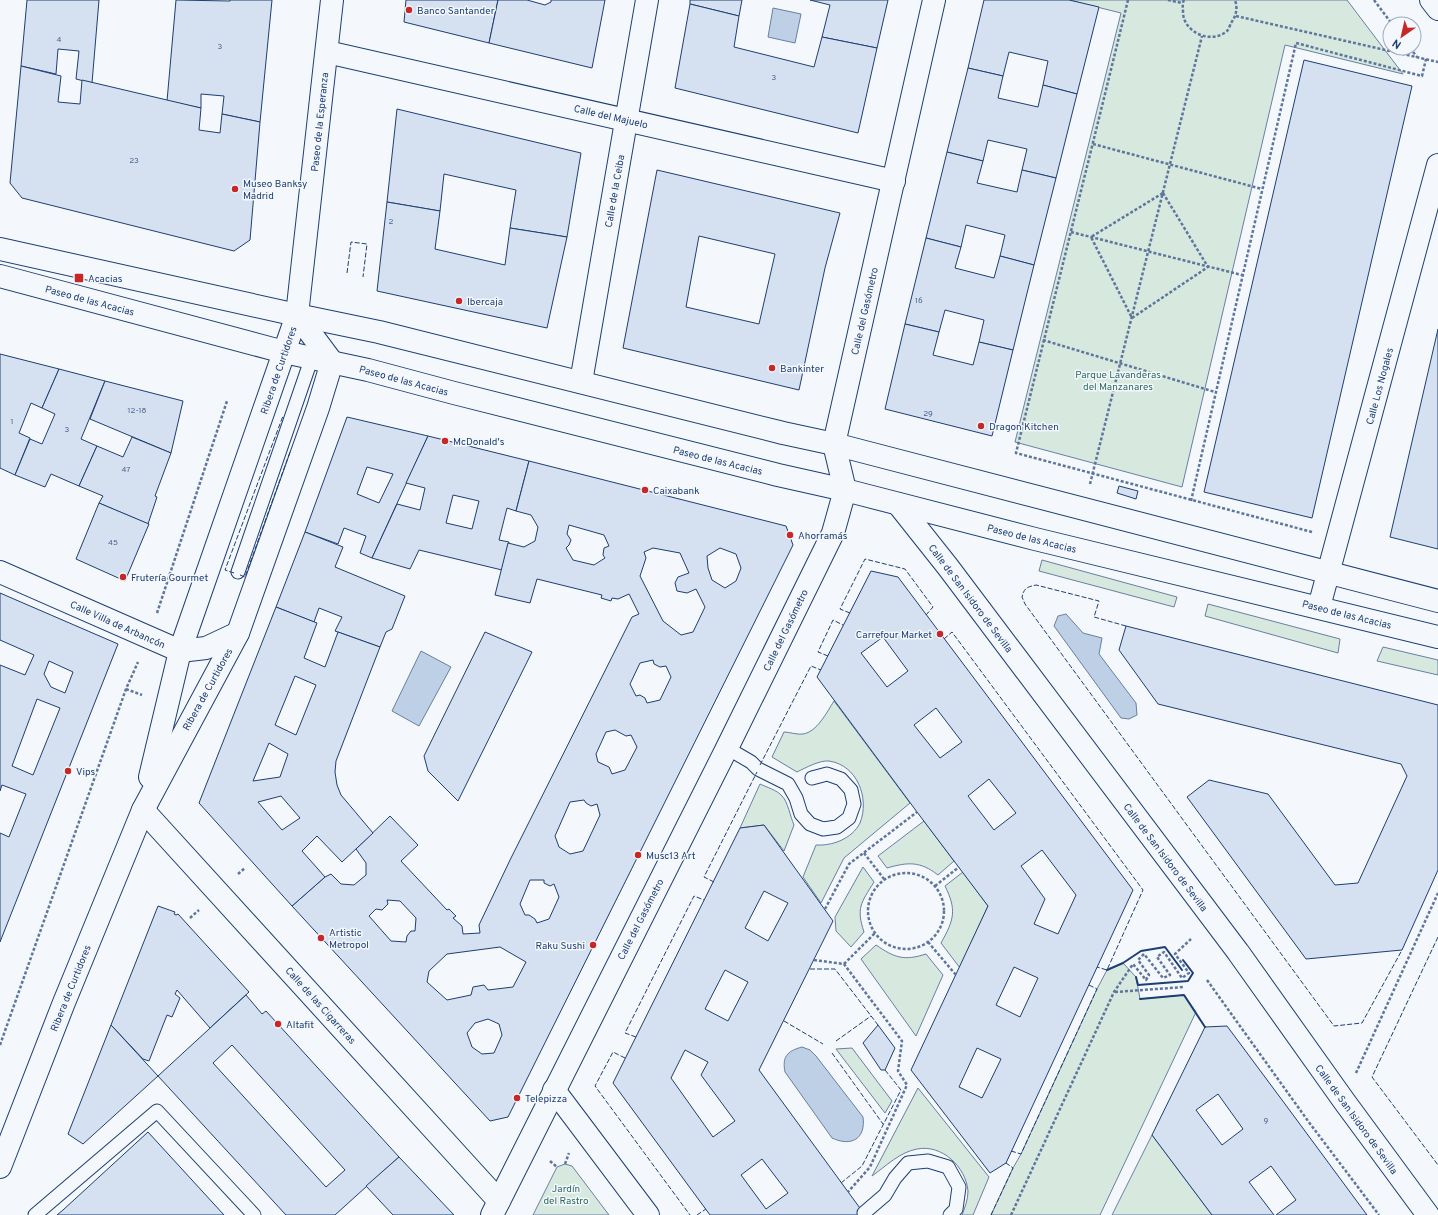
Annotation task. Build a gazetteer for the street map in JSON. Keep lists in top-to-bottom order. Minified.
{"streets":{"street":["Calle del Majuelo","Paseo de la Esperanza","Calle de la Ceiba","Paseo de las Acacias","Calle del Gasómetro","Ribera de Curtidores","Calle Los Nogales","Calle de San Isidoro de Sevilla","Calle Villa de Arbancón","Calle de las Cigarreras"]},"crossings":[["Calle del Majuelo","Paseo de la Esperanza"],["Calle del Majuelo","Calle de la Ceiba"],["Calle del Majuelo","Calle del Gasómetro"],["Paseo de la Esperanza","Ribera de Curtidores"],["Paseo de las Acacias","Calle del Gasómetro"],["Paseo de las Acacias","Ribera de Curtidores"],["Paseo de las Acacias","Calle Los Nogales"],["Paseo de las Acacias","Calle de San Isidoro de Sevilla"],["Calle del Gasómetro","Calle de las Cigarreras"],["Ribera de Curtidores","Calle Villa de Arbancón"],["Ribera de Curtidores","Calle de las Cigarreras"]],"parks":["Parque Lavanderas del Manzanares","Jardín del Rastro"],"places":{"other":["Banco Santander","Museo Banksy Madrid","Ibercaja","Bankinter","Dragon Kitchen","McDonald's","Caixabank","Ahorramás","Frutería Gourmet","Carrefour Market","Vips","Musc13 Art","Artistic Metropol","Raku Sushi","Altafit","Telepizza"],"transit":["Acacias"]},"house_numbers":["4","3","3","23","2","16","12-18","29","1","3","47","45","9"],"north":"bottom left"}
